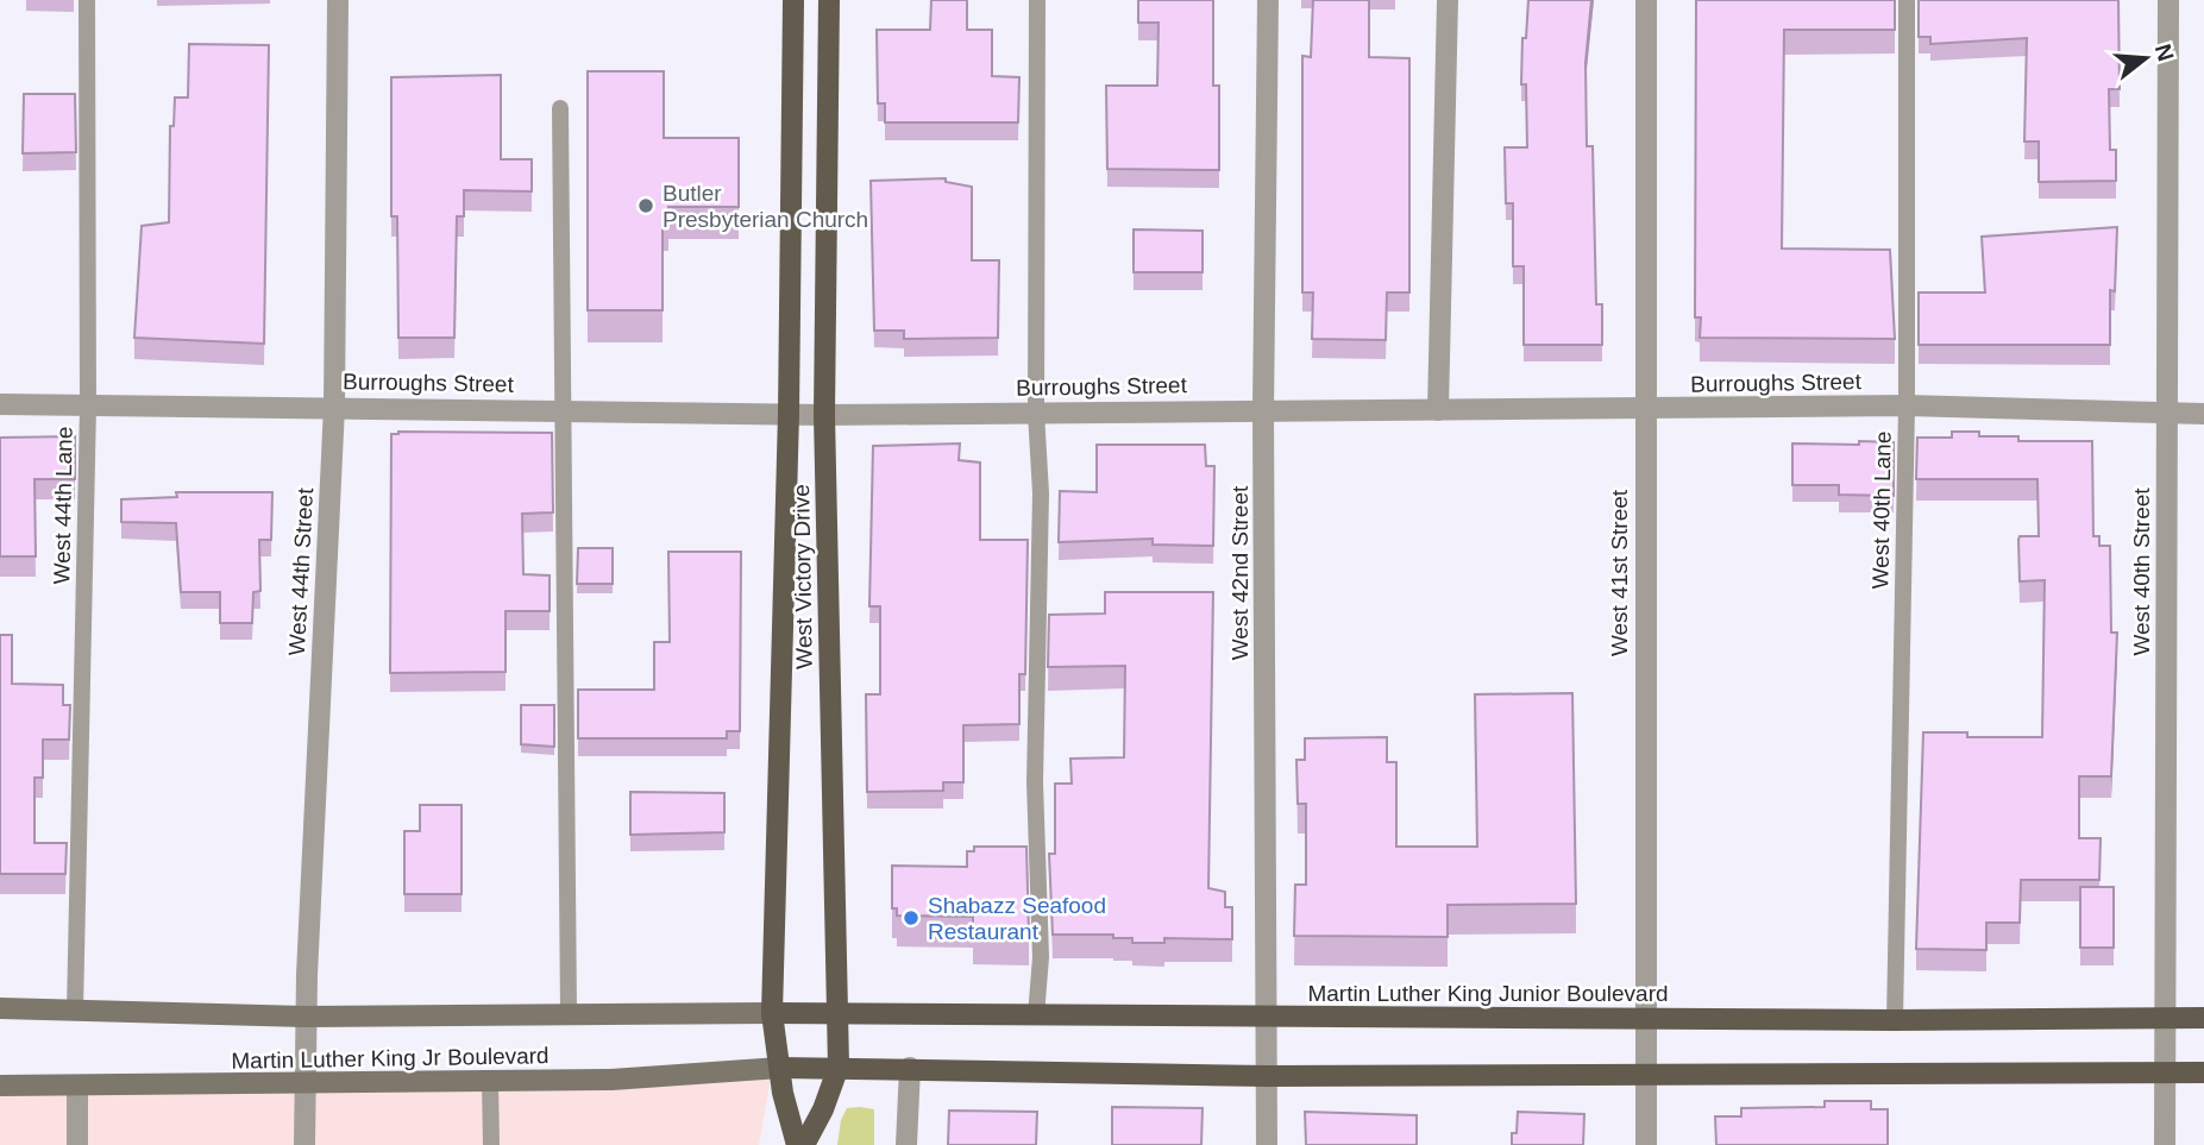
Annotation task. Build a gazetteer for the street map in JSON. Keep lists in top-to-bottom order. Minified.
{"streets":{"main road":["West Victory Drive","Martin Luther King Junior Boulevard","Martin Luther King Jr Boulevard"],"street":["Burroughs Street","West 44th Street","West 40th Street","West 42nd Street","West 41st Street"],"lane":["West 44th Lane","West 40th Lane"]},"crossings":[["Burroughs Street","West 44th Lane"],["Burroughs Street","West 40th Lane"],["Burroughs Street","West 44th Street"],["Burroughs Street","West 40th Street"],["Burroughs Street","West 42nd Street"],["Burroughs Street","West 41st Street"],["Burroughs Street","West Victory Drive"],["West 44th Lane","Martin Luther King Jr Boulevard"],["West 40th Lane","Martin Luther King Junior Boulevard"],["West 44th Street","Martin Luther King Jr Boulevard"],["West 40th Street","Martin Luther King Junior Boulevard"],["West 42nd Street","Martin Luther King Junior Boulevard"],["West 41st Street","Martin Luther King Junior Boulevard"],["West Victory Drive","Martin Luther King Junior Boulevard"],["West Victory Drive","Martin Luther King Jr Boulevard"],["Martin Luther King Junior Boulevard","Martin Luther King Jr Boulevard"]],"places":["Butler Presbyterian Church","Shabazz Seafood Restaurant"],"north":"right"}
